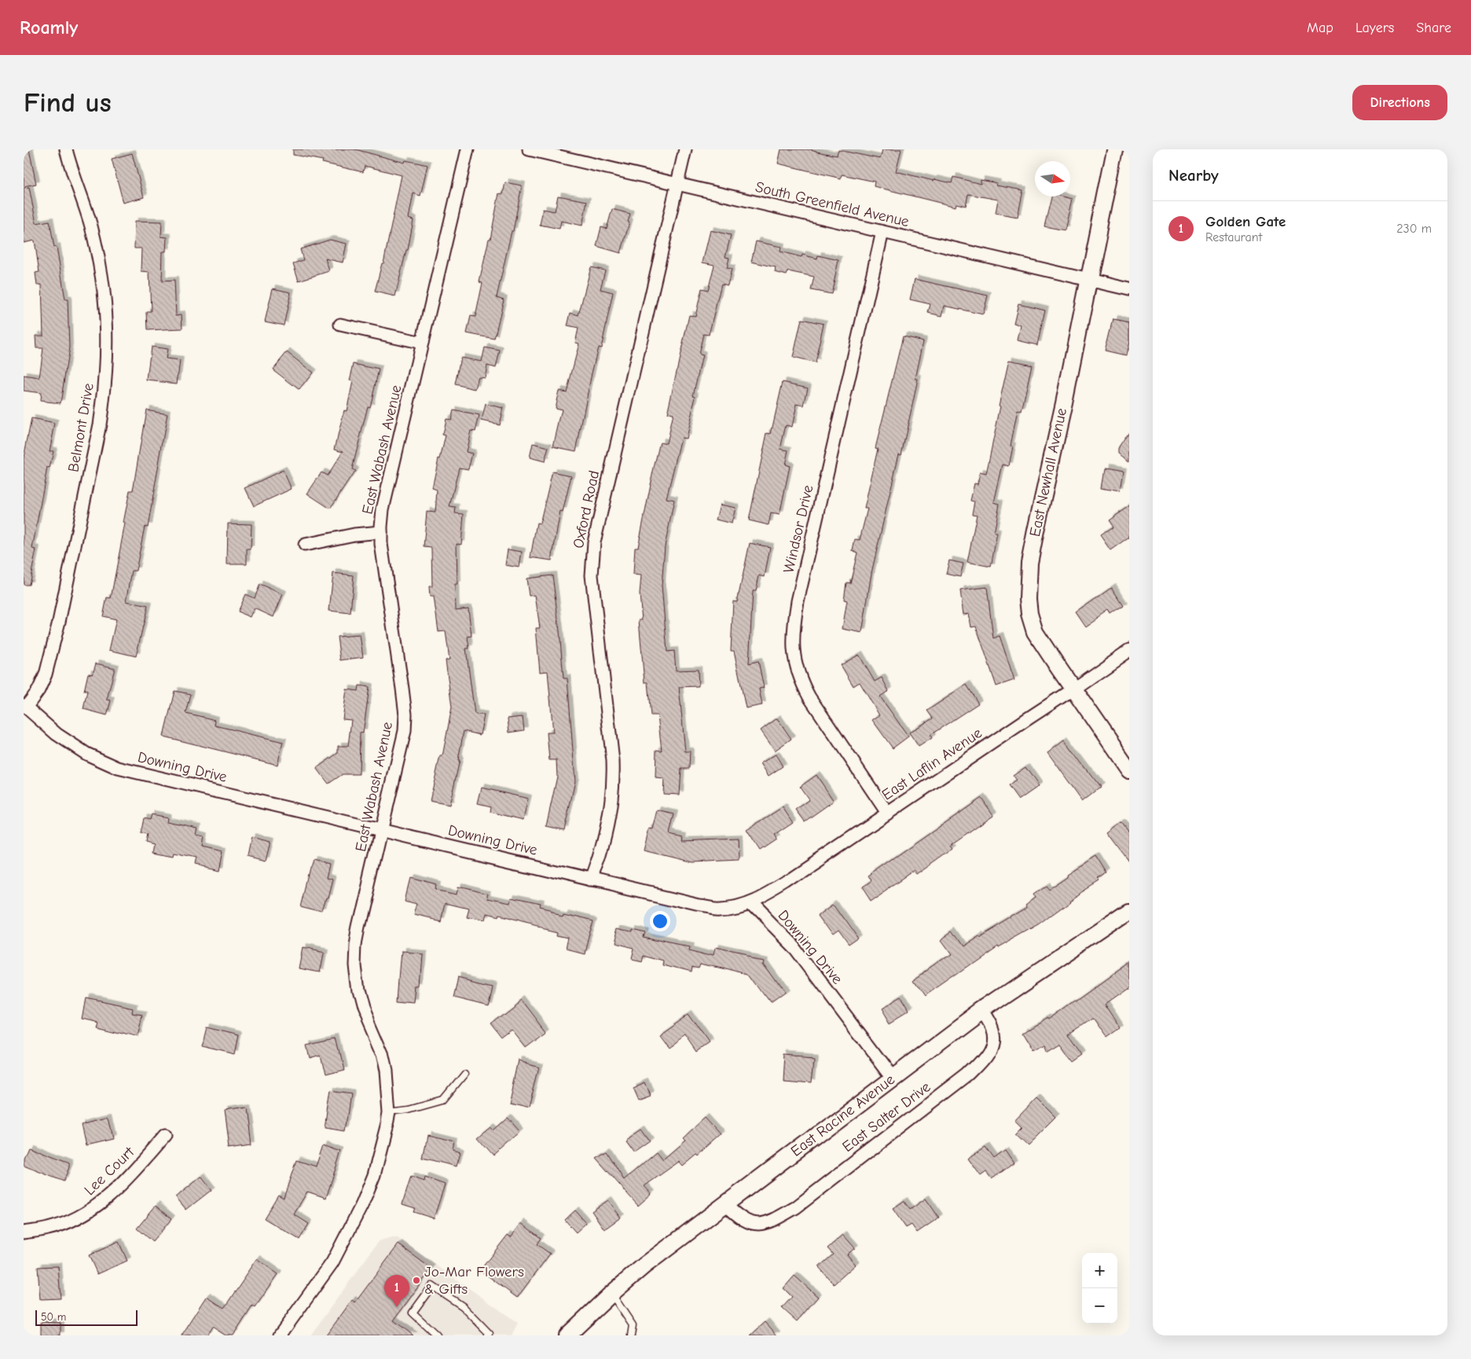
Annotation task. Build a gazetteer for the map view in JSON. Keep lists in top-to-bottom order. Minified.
{"streets":{"main road":["East Newhall Avenue","East Racine Avenue"],"street":["South Greenfield Avenue","Belmont Drive","East Wabash Avenue","Oxford Road","Windsor Drive","East Laflin Avenue","Downing Drive","East Salter Drive","Lee Court"]},"crossings":[["South Greenfield Avenue","East Newhall Avenue"],["South Greenfield Avenue","Oxford Road"],["South Greenfield Avenue","Windsor Drive"],["Belmont Drive","Downing Drive"],["East Wabash Avenue","Downing Drive"],["East Newhall Avenue","East Laflin Avenue"],["Oxford Road","Downing Drive"],["Windsor Drive","East Laflin Avenue"],["East Laflin Avenue","Downing Drive"],["Downing Drive","East Racine Avenue"],["East Racine Avenue","East Salter Drive"]],"places":["Jo-Mar Flowers & Gifts"],"scale_bar":"50 m","north":"right","page":{"header":"Roamly","nav":["Map","Layers","Share"],"buttons":"Directions","title":"Find us","heading":"Nearby","list":[{"mark":"1","name":"Golden Gate","note":"Restaurant","value":"230 m"}],"map_buttons":["+","−"],"pins":"1","scale":"50 m"}}
